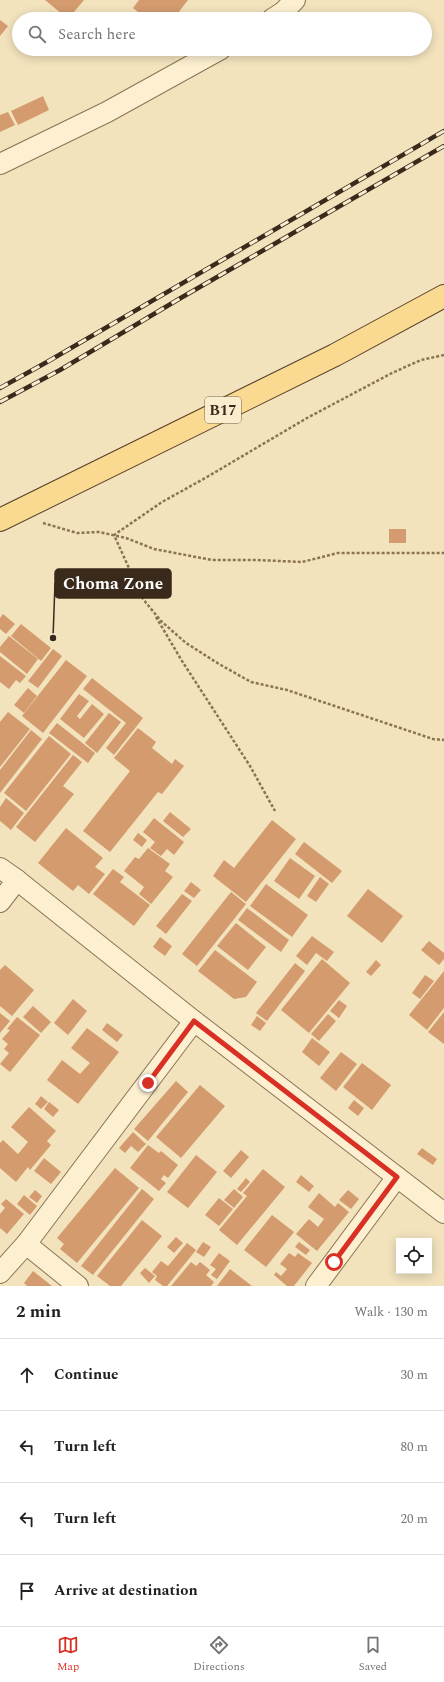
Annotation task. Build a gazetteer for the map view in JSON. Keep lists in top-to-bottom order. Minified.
{"streets":{"main road":["B17"]},"places":["Choma Zone"],"page":{"search":"Search here","heading":["2 min","Walk · 130 m"],"list":[["Continue","30 m"],["Turn left","80 m"],["Turn left","20 m"],"Arrive at destination"],"nav":["Map","Directions","Saved"]}}
